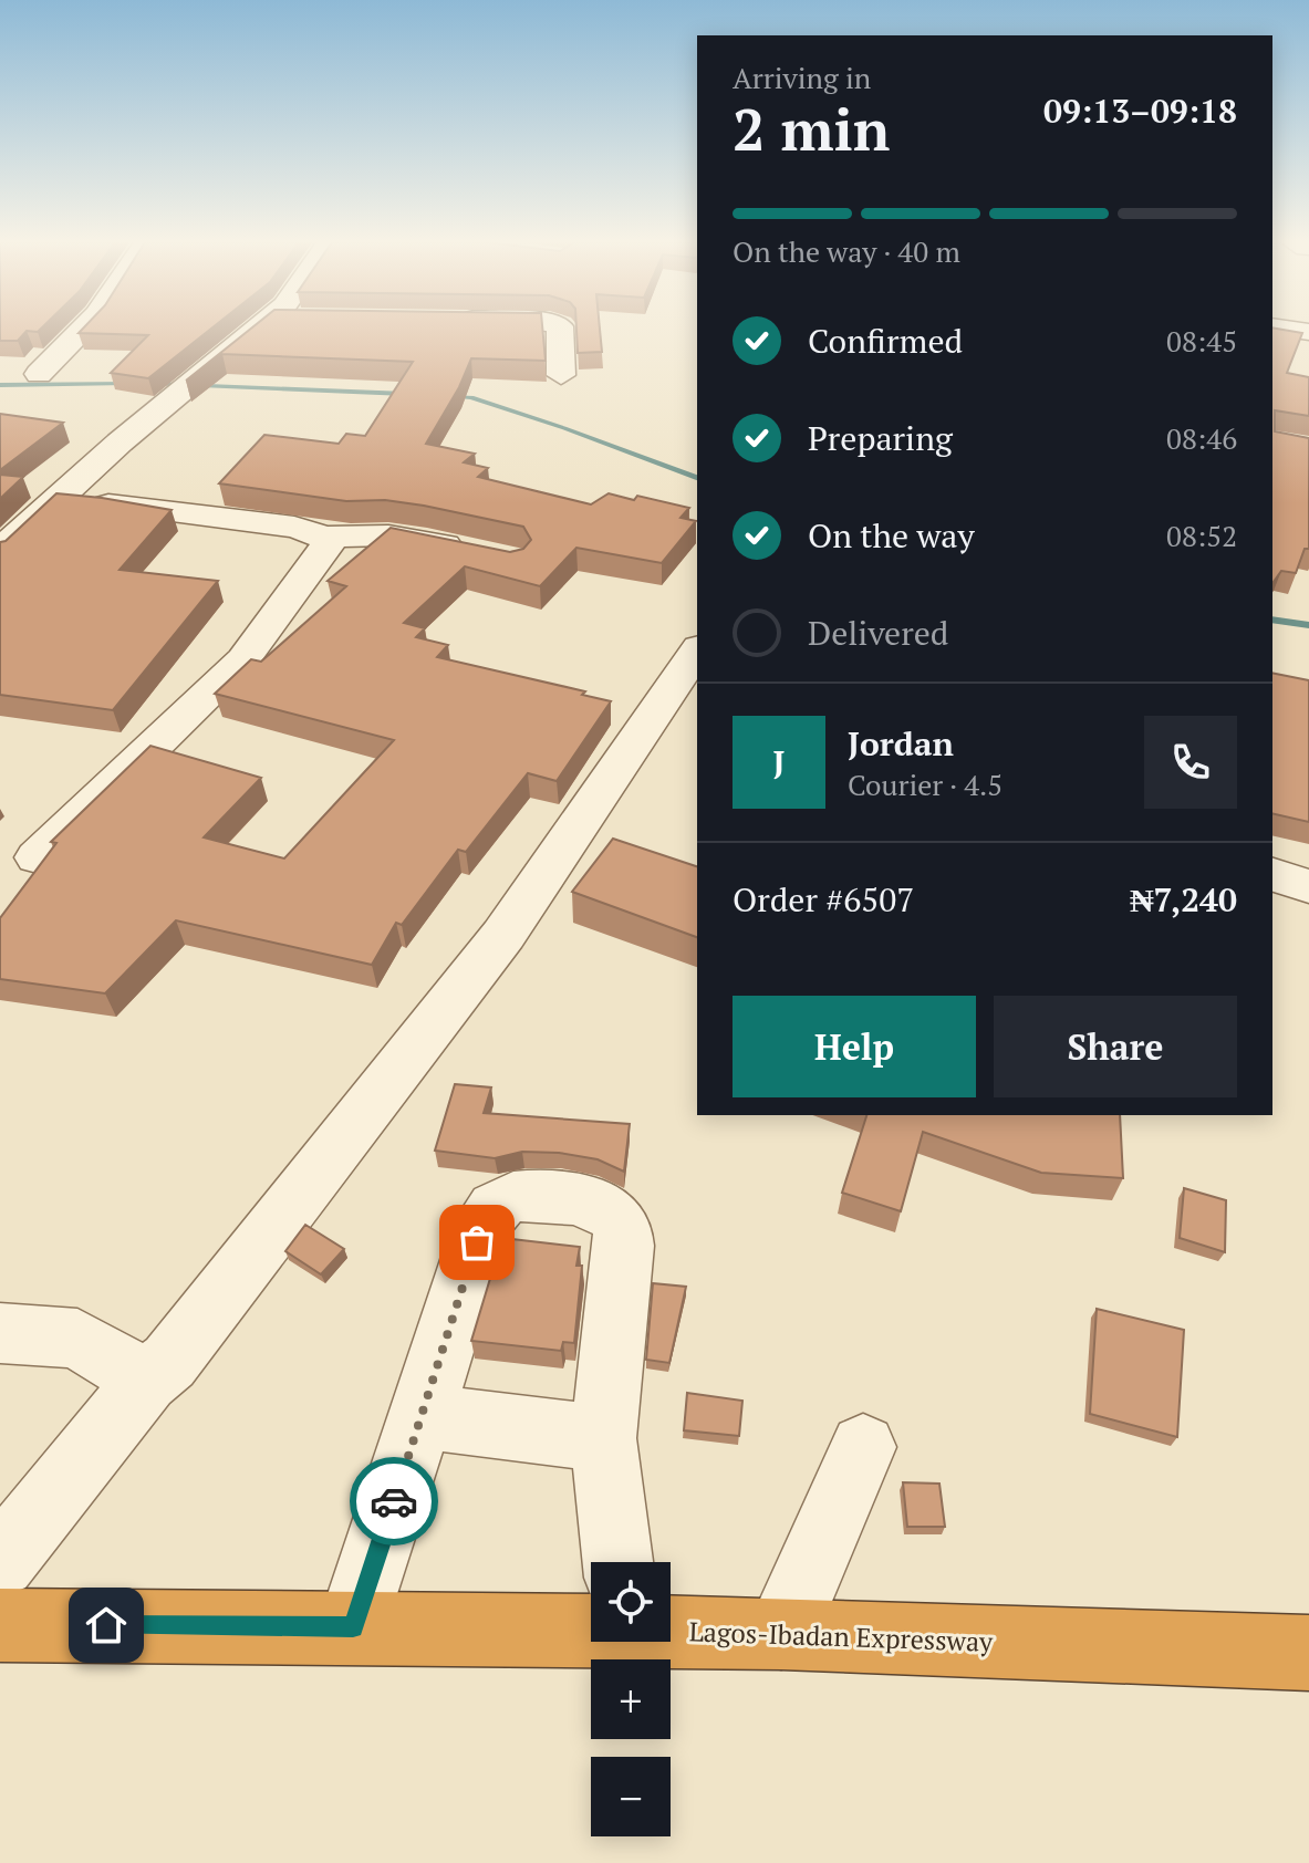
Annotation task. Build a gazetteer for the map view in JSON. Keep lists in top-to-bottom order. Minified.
{"streets":{"highway":["Lagos-Ibadan Expressway"]},"page":{"heading":["2 min","Arriving in","09:13–09:18"],"panel":["Jordan","Courier · 4.5","Order #6507","₦7,240"],"bar":"On the way · 40 m","list":[["Confirmed","08:45"],["Preparing","08:46"],["On the way","08:52"],"Delivered"],"round":"J","buttons":["Help","Share"],"map_buttons":["+","−"]}}
